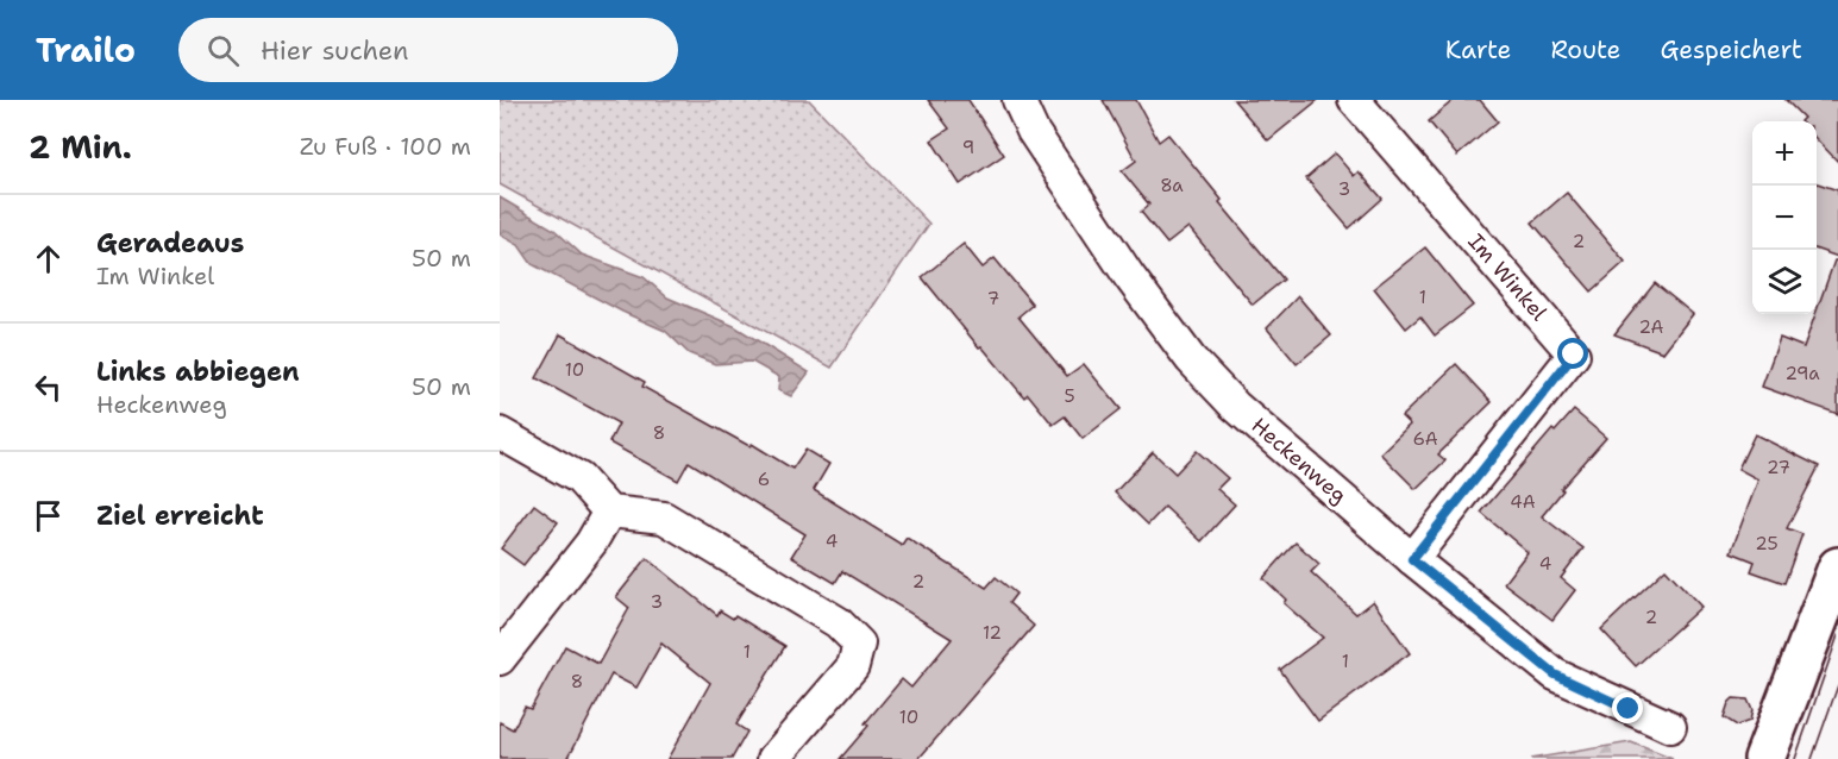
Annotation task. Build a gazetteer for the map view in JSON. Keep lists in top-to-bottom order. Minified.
{"streets":{"street":["Im Winkel","Heckenweg"]},"crossings":[["Im Winkel","Heckenweg"]],"house_numbers":["9","8a","3","2","1","7","2A","10","29a","5","8","6A","27","6","4A","4","25","4","2","3","2","12","1","1","8","10"],"page":{"header":"Trailo","search":"Hier suchen","nav":["Karte","Route","Gespeichert"],"heading":["2 Min.","Zu Fuß · 100 m"],"map_buttons":["+","−"],"list":[["Geradeaus","Im Winkel","50 m"],["Links abbiegen","Heckenweg","50 m"],"Ziel erreicht"]}}
